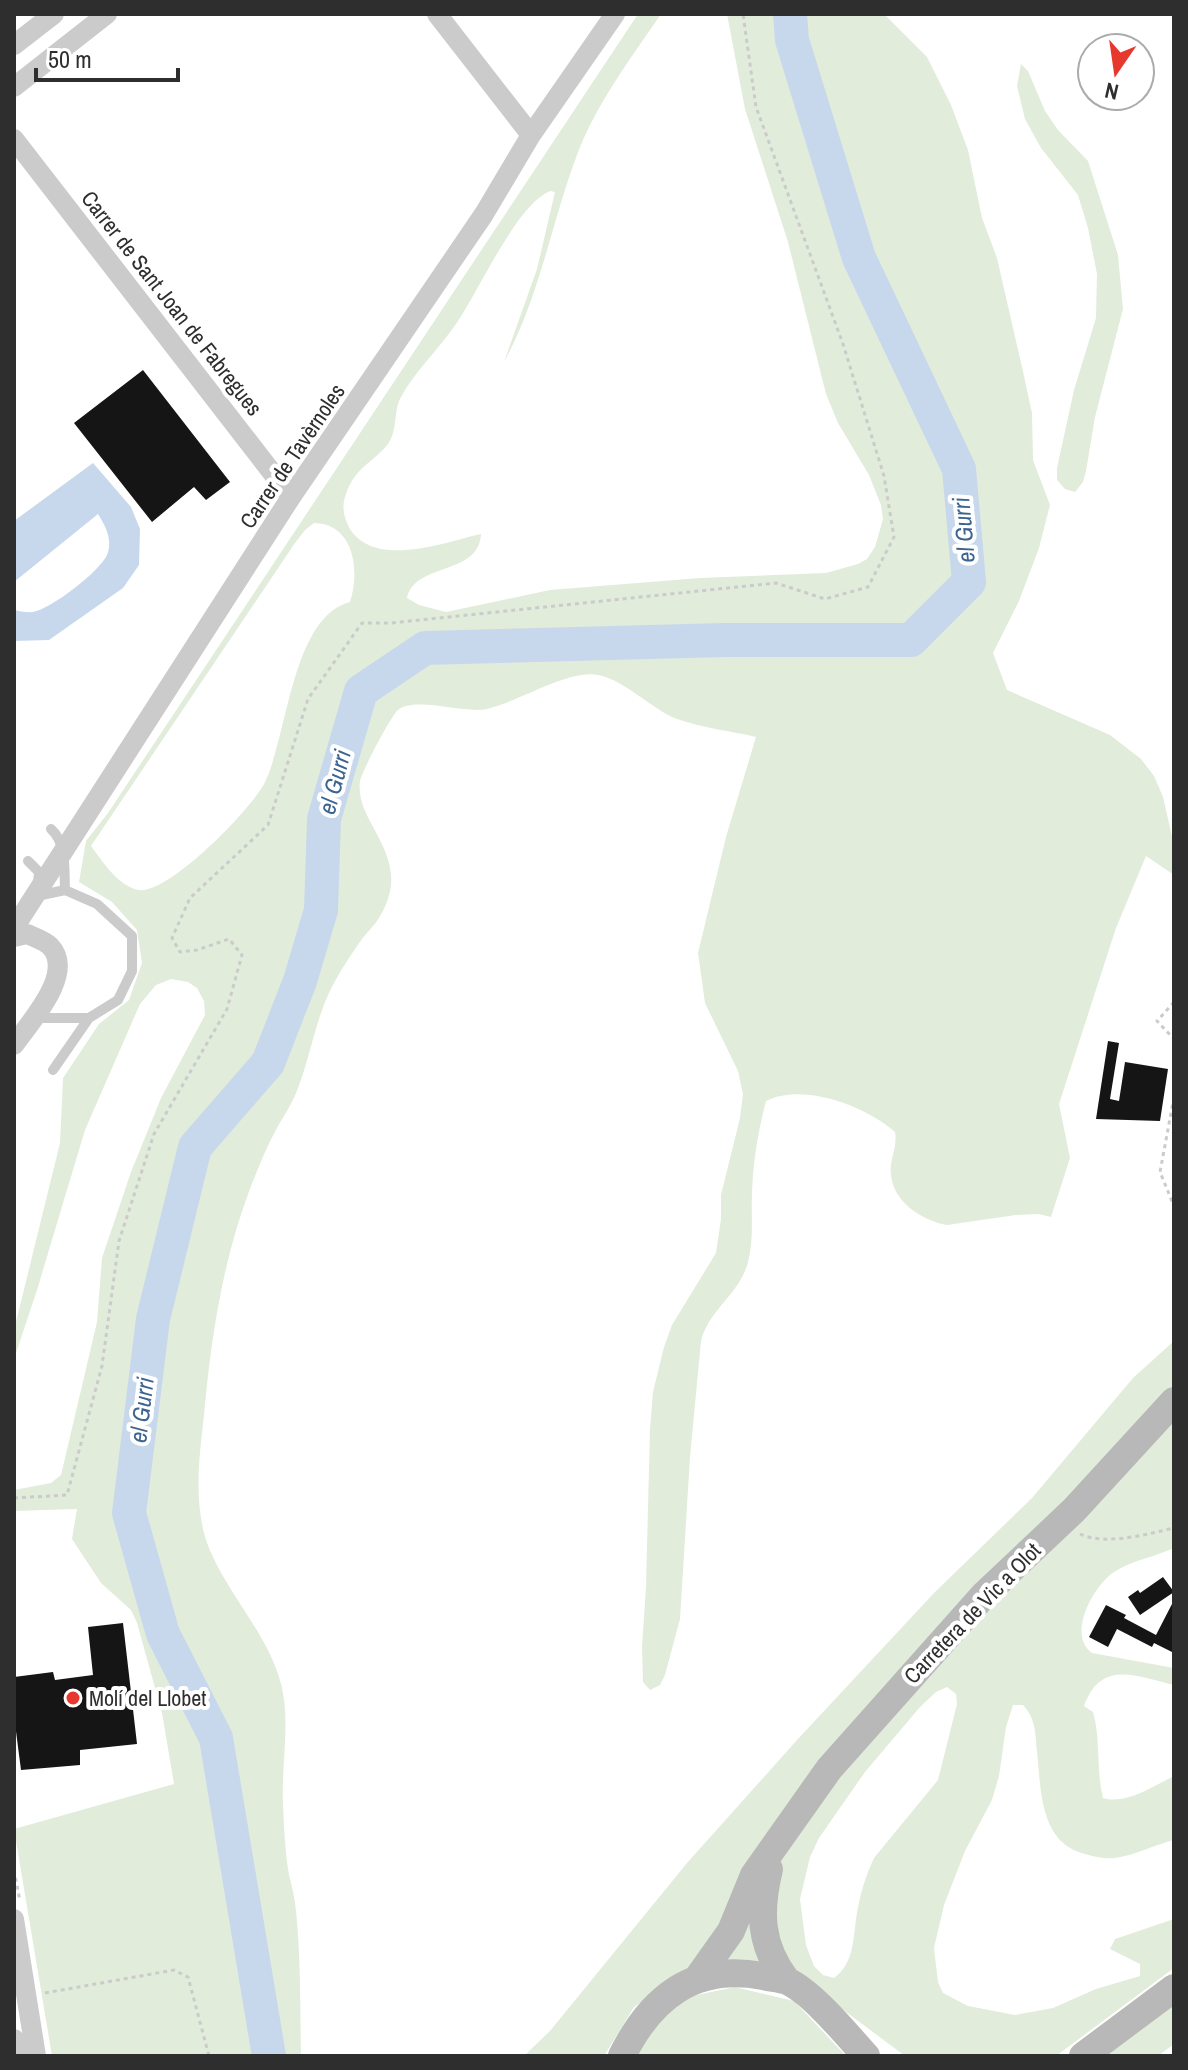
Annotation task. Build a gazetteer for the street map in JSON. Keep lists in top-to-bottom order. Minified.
{"streets":{"street":["Carrer de Sant Joan de Fabregues","Carrer de Tavèrnoles","Carretera de Vic a Olot"]},"crossings":[["Carrer de Sant Joan de Fabregues","Carrer de Tavèrnoles"]],"water":["el Gurri"],"places":["Molí del Llobet"],"scale_bar":"50 m","north":"bottom"}
